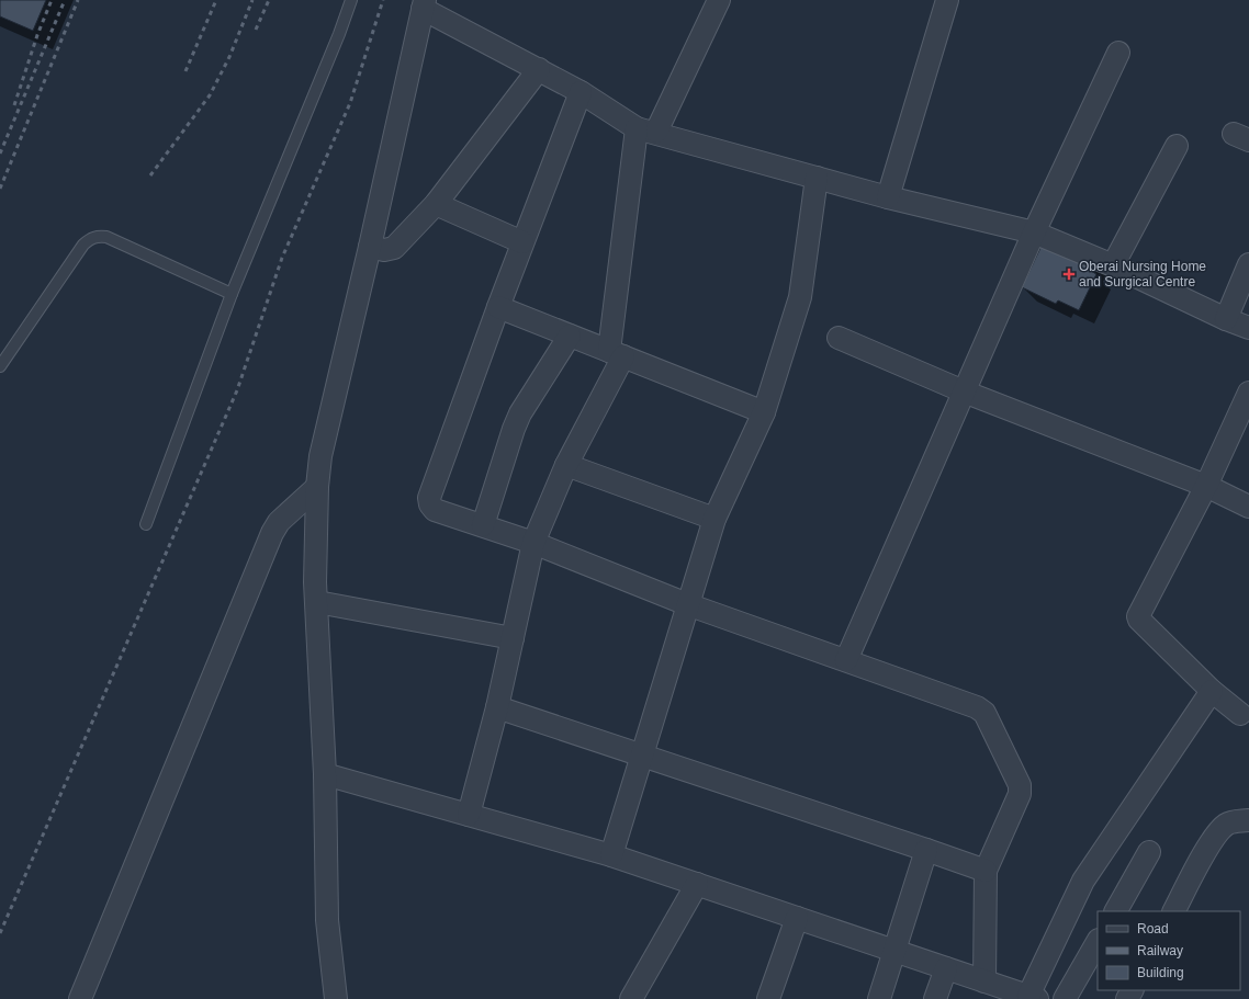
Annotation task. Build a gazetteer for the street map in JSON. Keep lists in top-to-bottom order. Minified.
{"places":{"health":["Oberai Nursing Home and Surgical Centre"]},"legend":["Road","Railway","Building"]}
